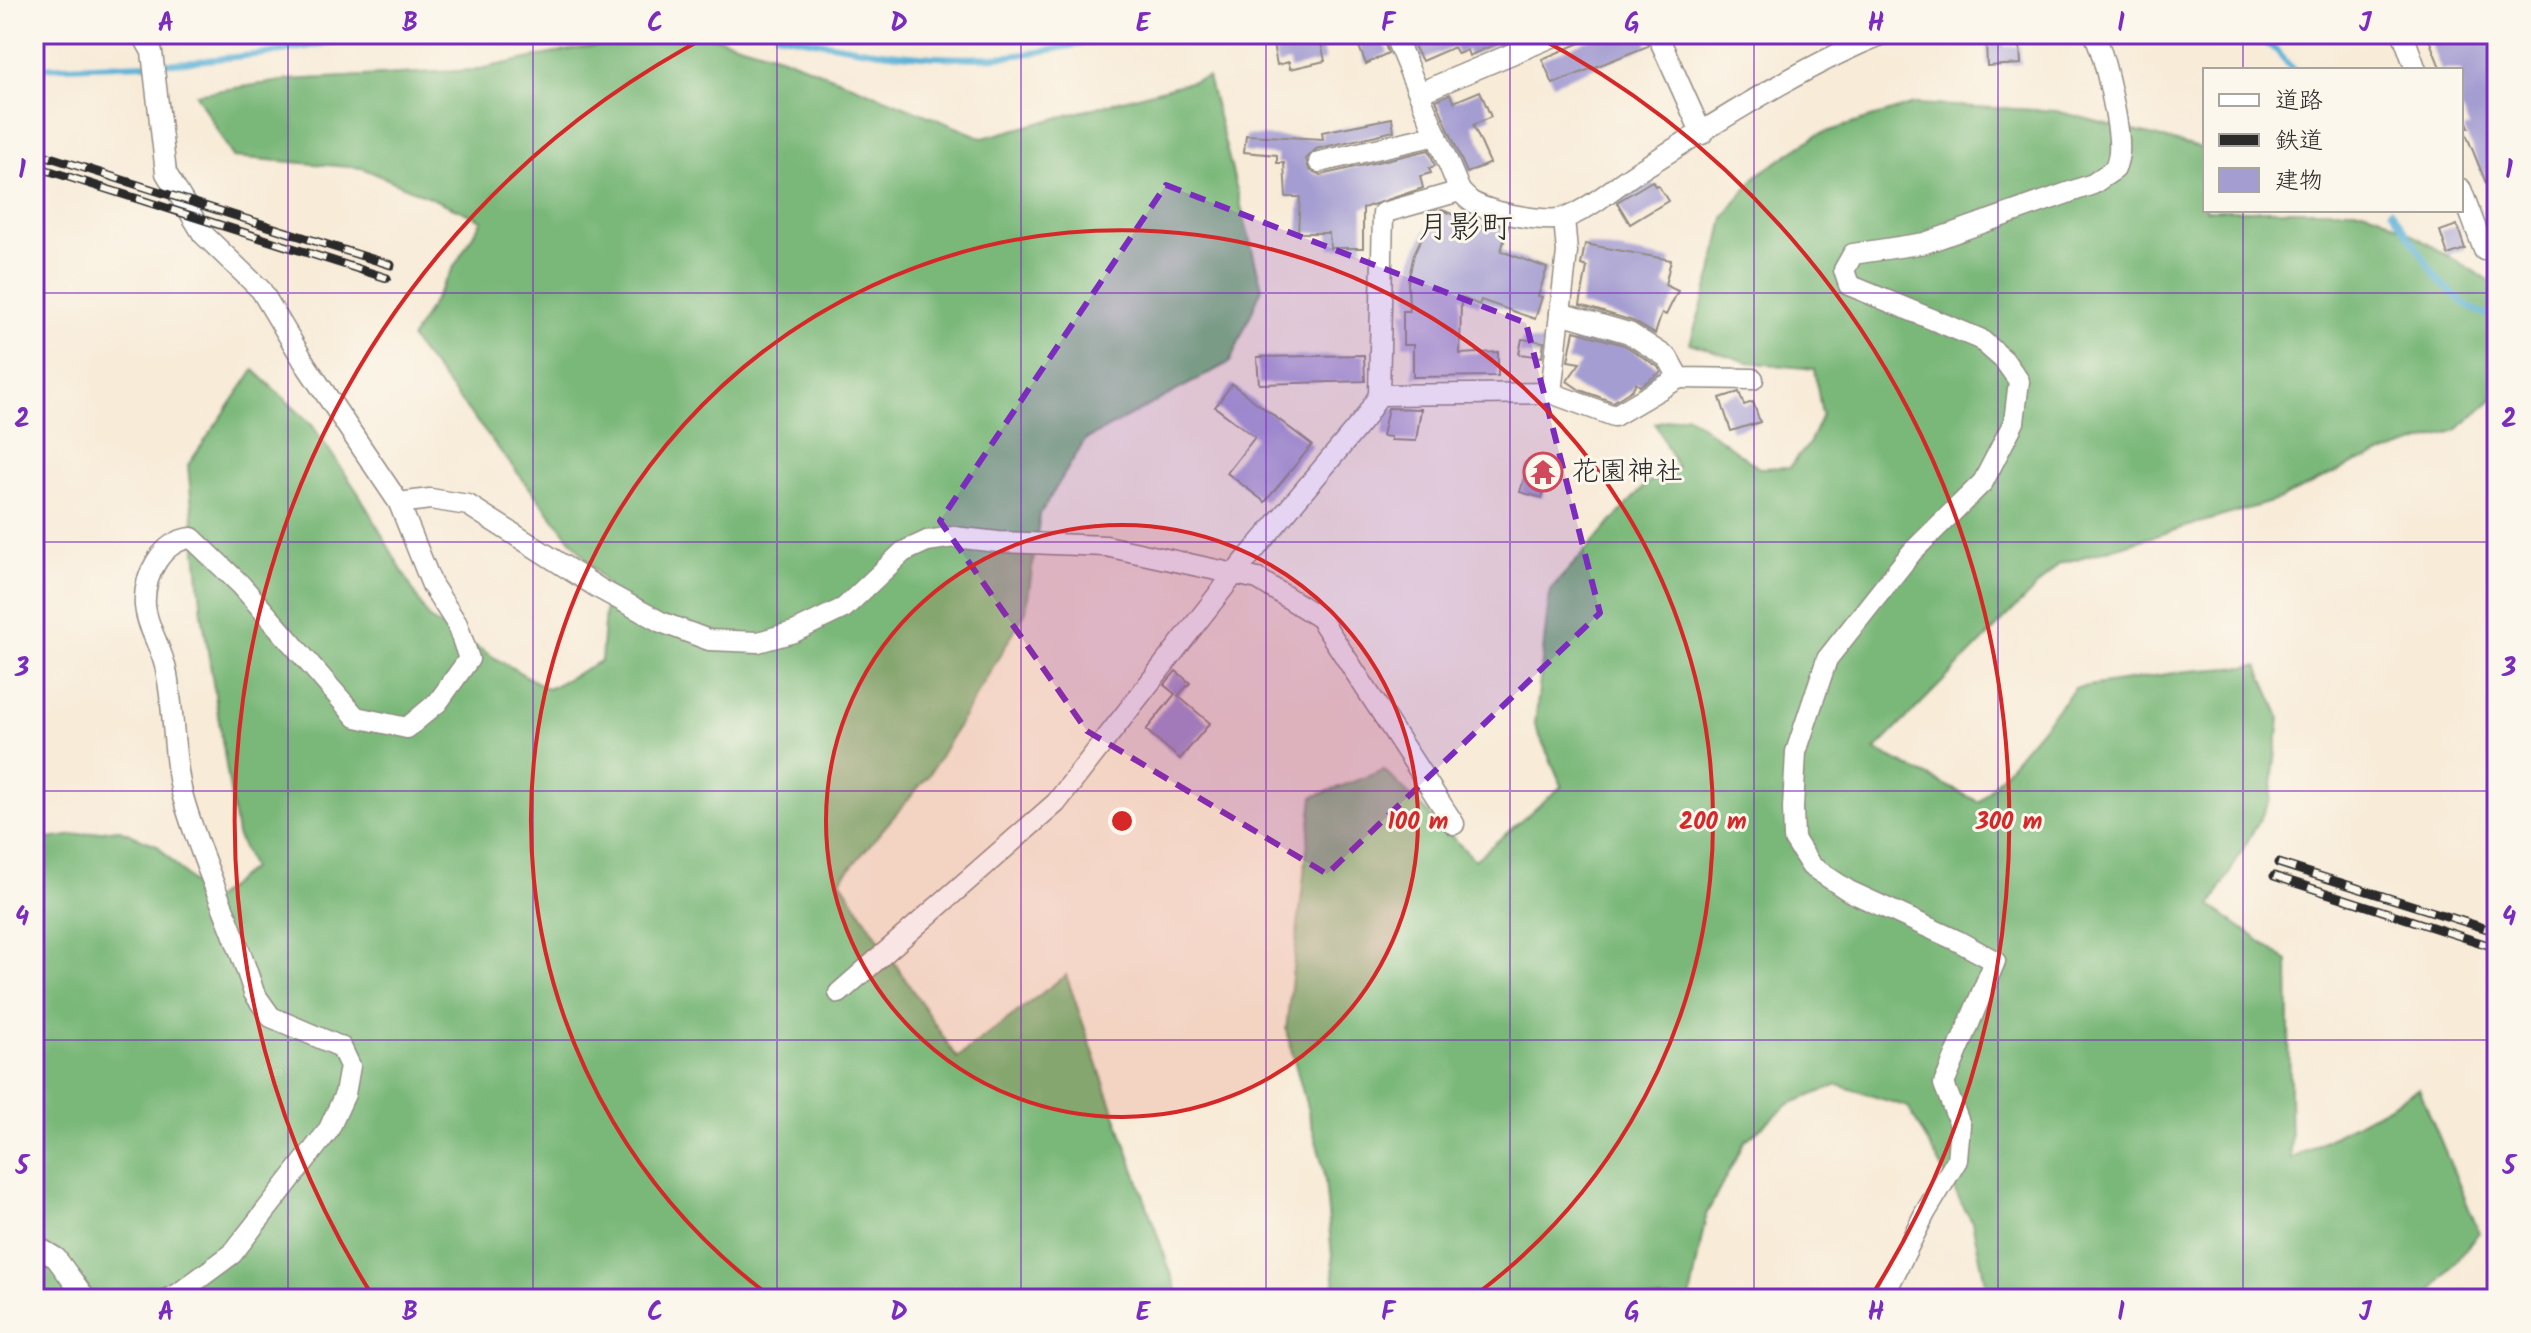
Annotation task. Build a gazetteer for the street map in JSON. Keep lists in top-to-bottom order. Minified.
{"districts":["月影町"],"places":{"temple":["花園神社"]},"legend":["道路","鉄道","建物"],"grid":{"columns":["A","B","C","D","E","F","G","H","I","J"],"rows":["1","2","3","4","5"]},"rings":["100 m","200 m","300 m"]}
